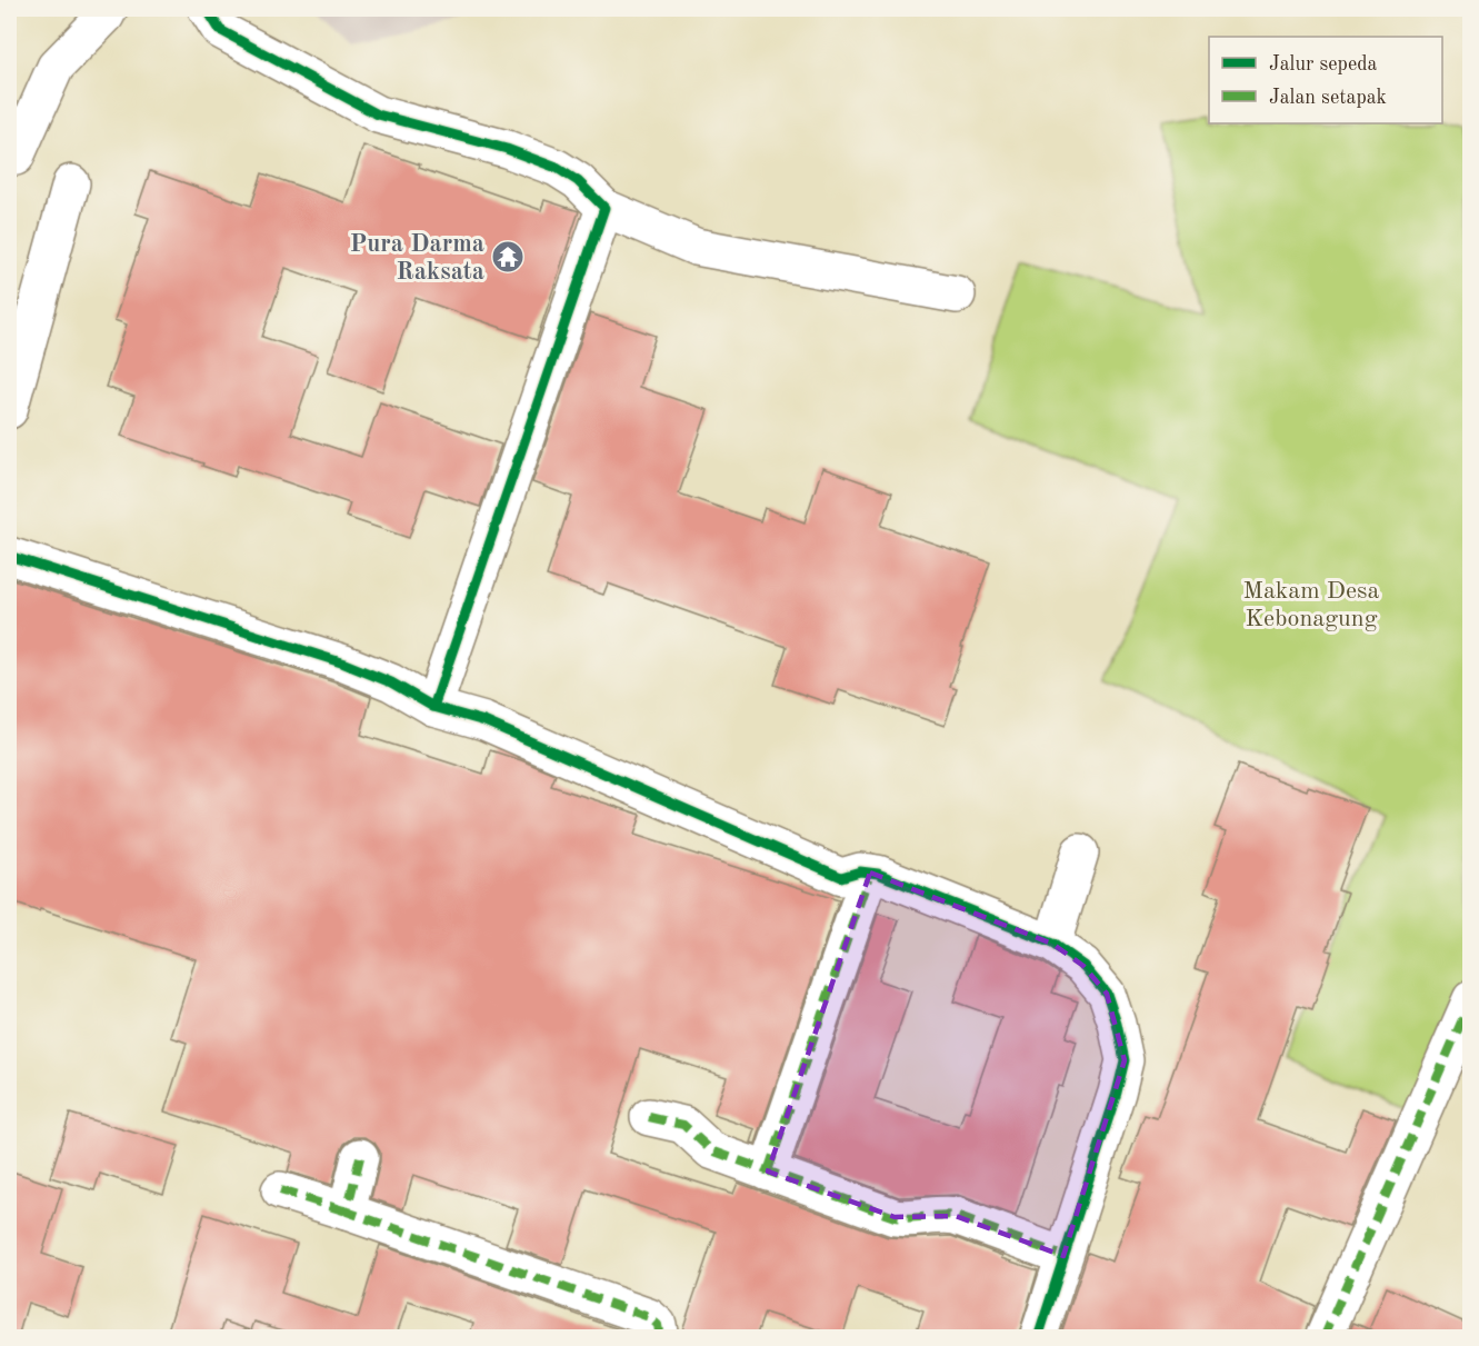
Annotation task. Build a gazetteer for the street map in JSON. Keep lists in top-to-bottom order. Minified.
{"parks":["Makam Desa Kebonagung"],"places":{"temple":["Pura Darma Raksata"]},"legend":["Jalur sepeda","Jalan setapak"]}
